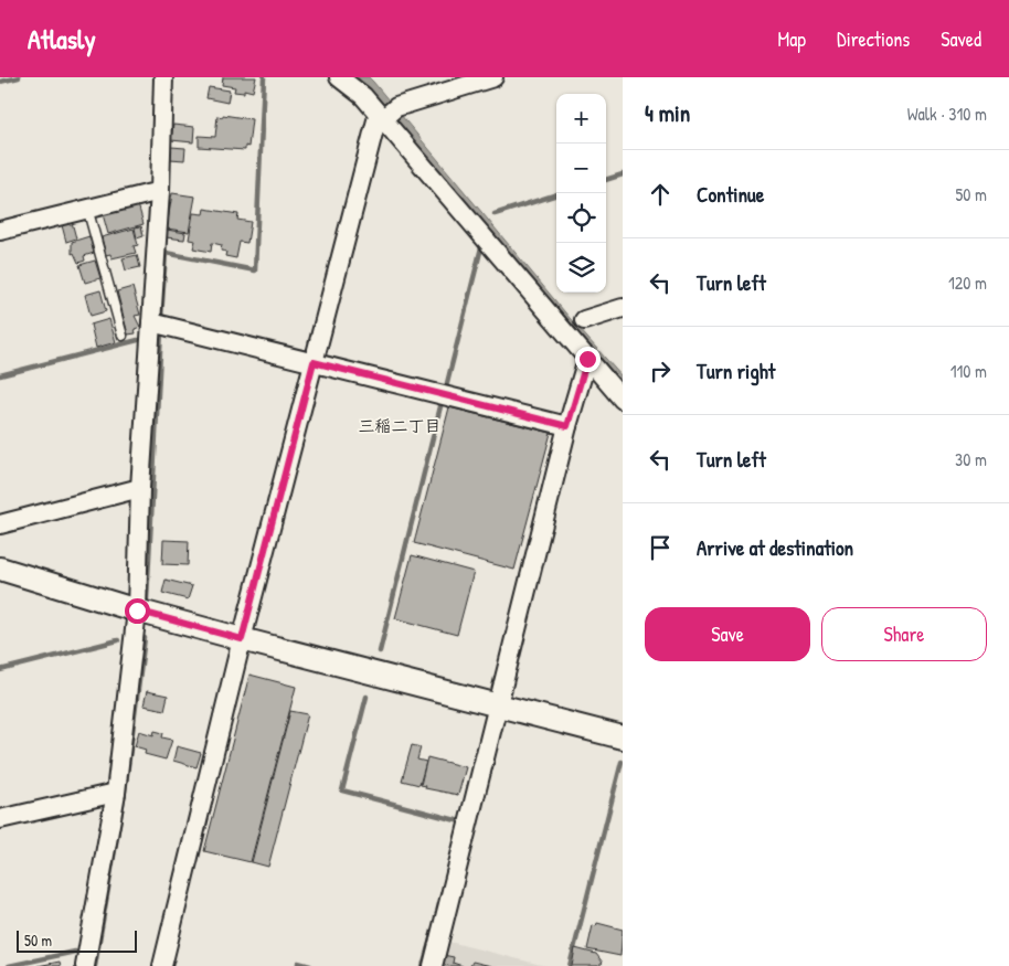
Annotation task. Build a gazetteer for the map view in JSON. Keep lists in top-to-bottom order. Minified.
{"districts":["三稲二丁目"],"scale_bar":"50 m","page":{"header":"Atlasly","nav":["Map","Directions","Saved"],"heading":["4 min","Walk · 310 m"],"map_buttons":["+","−"],"list":[["Continue","50 m"],["Turn left","120 m"],["Turn right","110 m"],["Turn left","30 m"],"Arrive at destination"],"buttons":["Save","Share"],"scale":"50 m"}}
